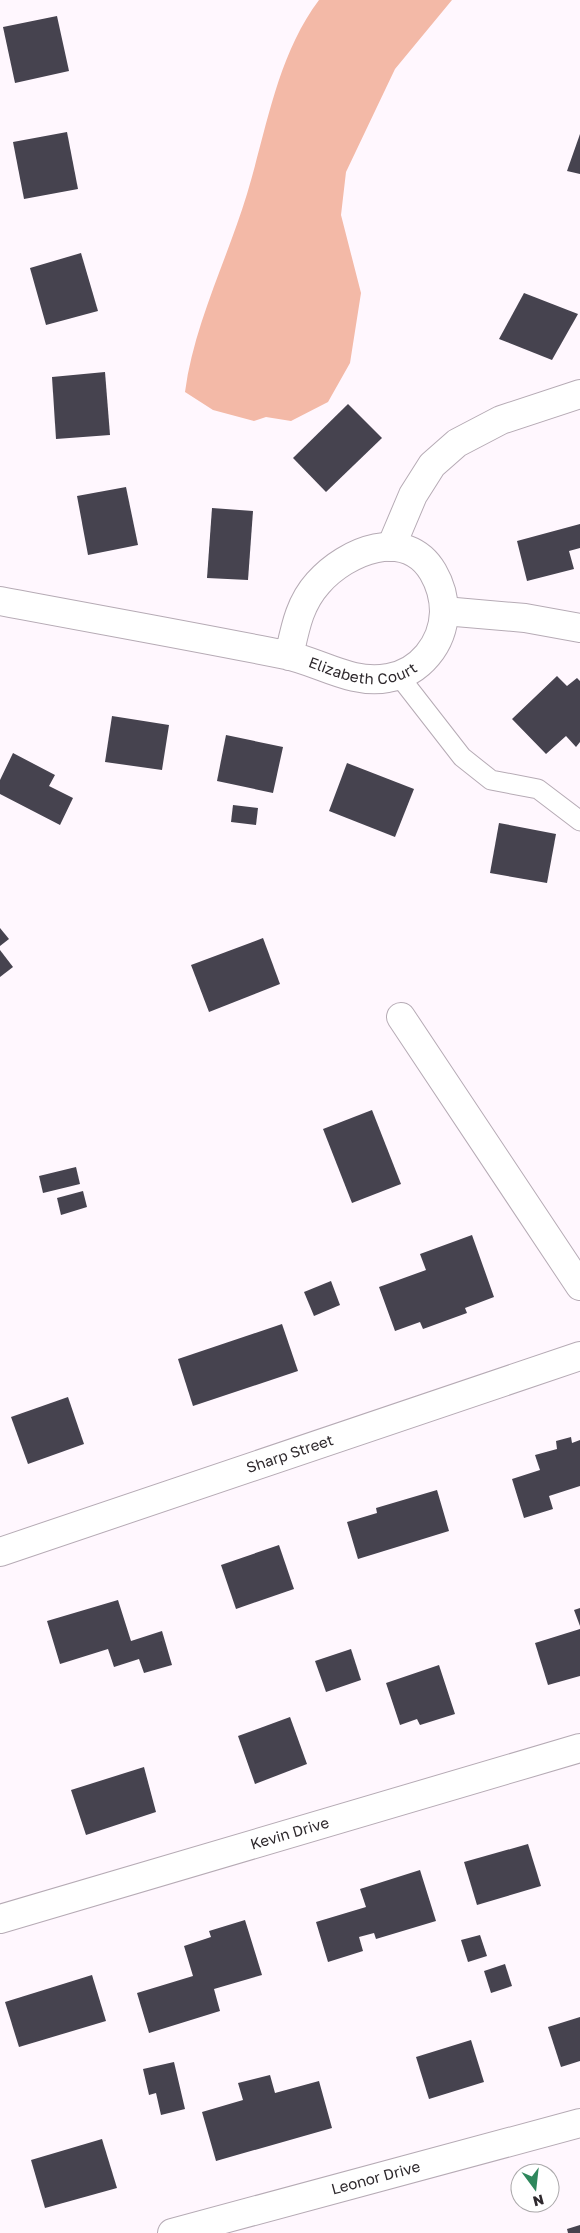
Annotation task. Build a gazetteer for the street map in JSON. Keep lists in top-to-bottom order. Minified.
{"streets":{"street":["Elizabeth Court","Sharp Street","Kevin Drive","Leonor Drive"]},"north":"bottom"}
